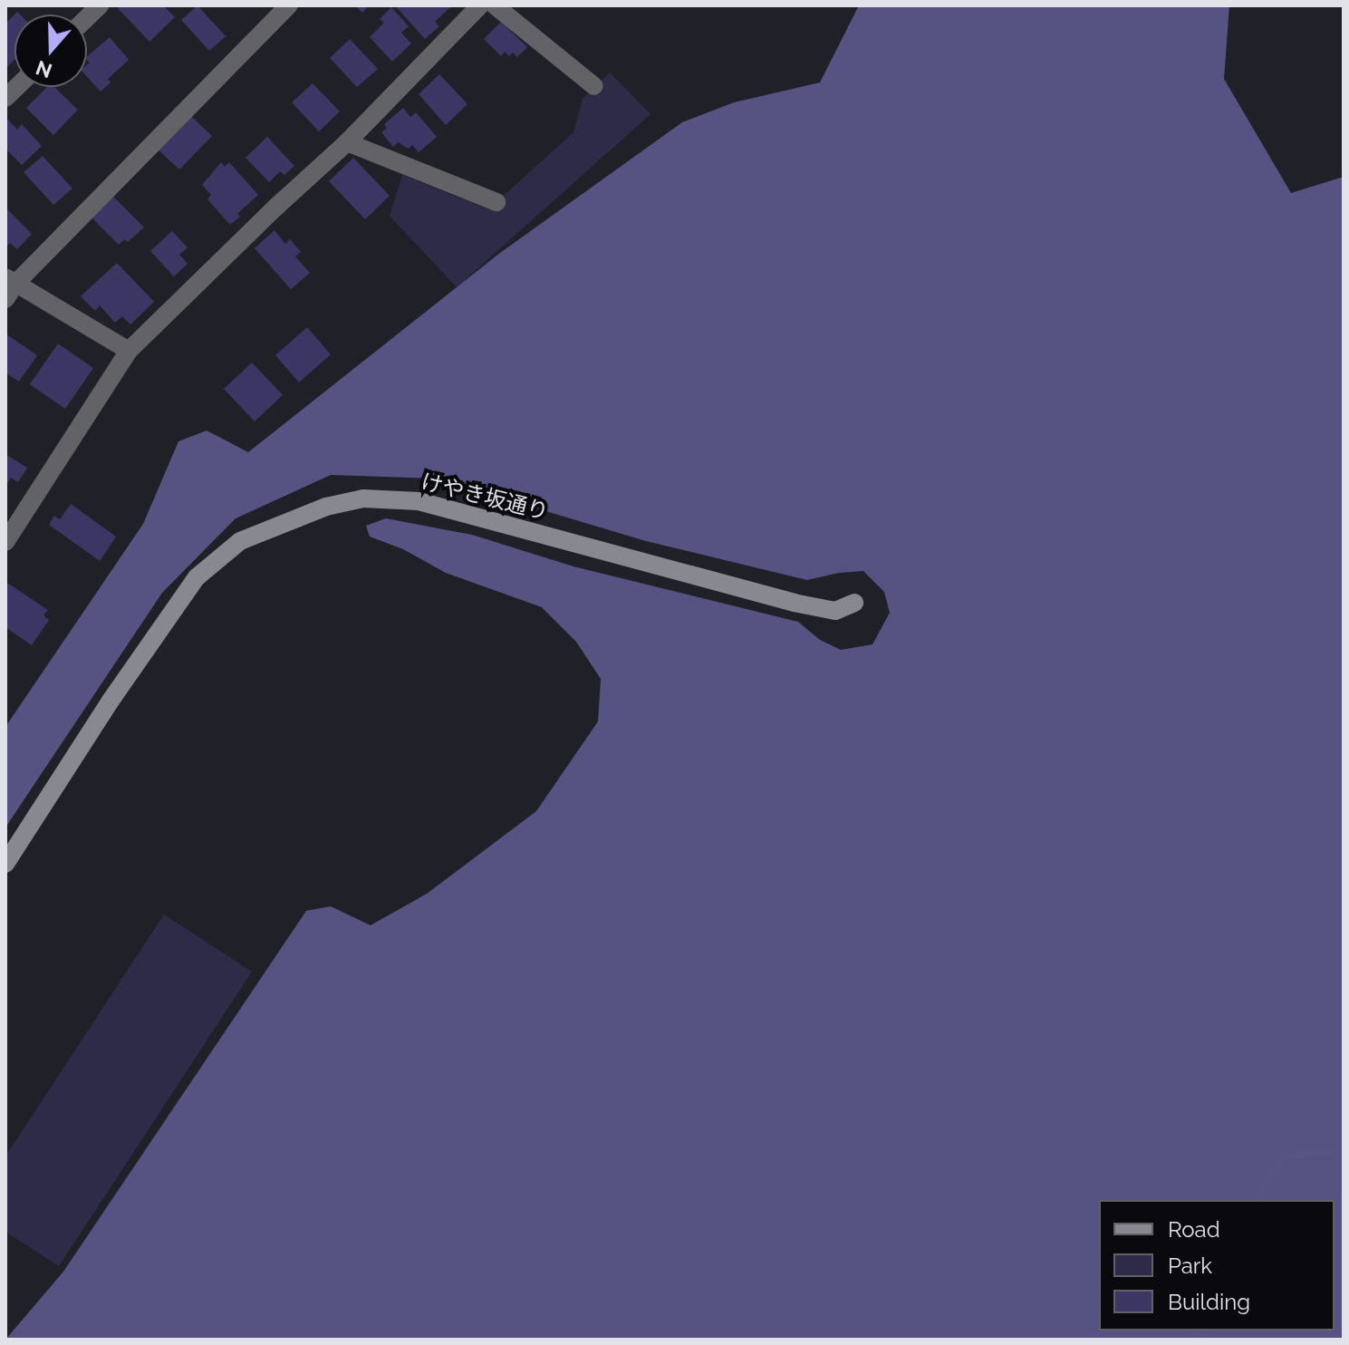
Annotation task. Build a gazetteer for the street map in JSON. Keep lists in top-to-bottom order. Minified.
{"streets":{"street":["けやき坂通り"]},"legend":["Road","Park","Building"],"north":"bottom"}
